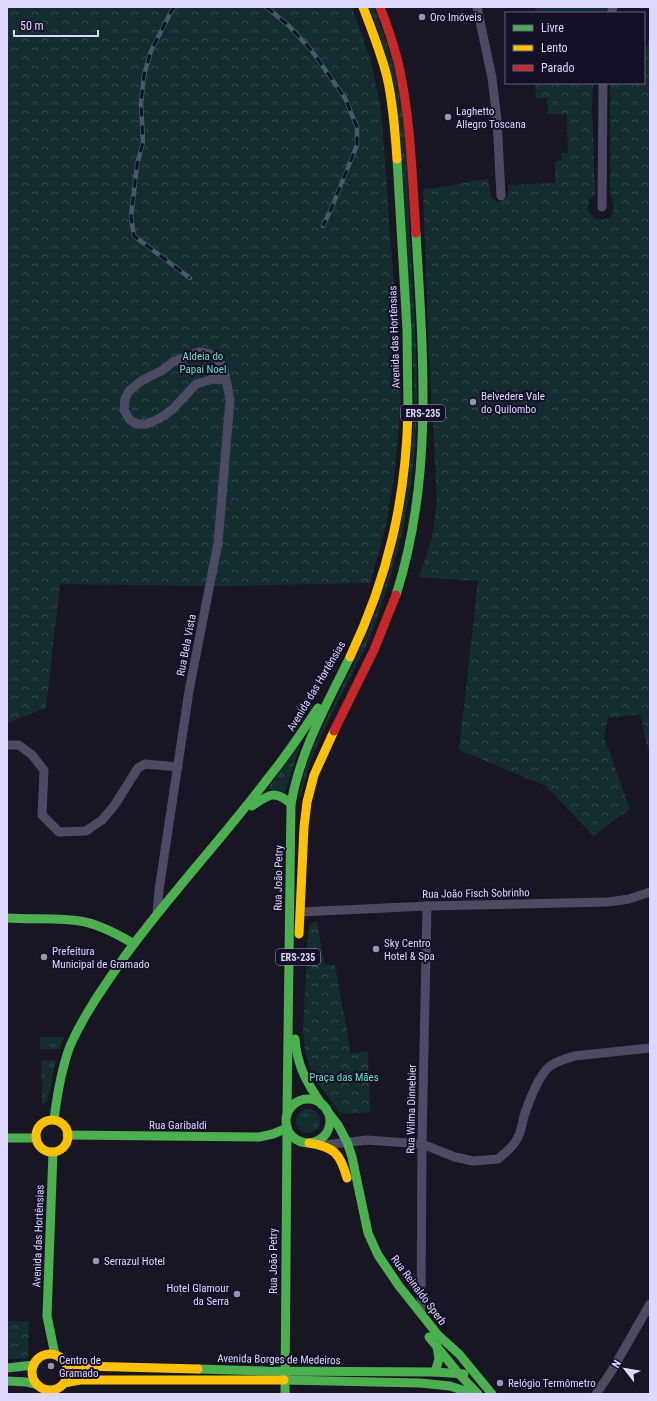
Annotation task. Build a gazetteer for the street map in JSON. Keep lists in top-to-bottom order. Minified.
{"streets":{"main road":["Avenida das Hortênsias","ERS-235","Rua João Petry","Rua Garibaldi","Rua Reinaldo Sperb","Avenida Borges de Medeiros"],"street":["Rua Bela Vista","Rua João Fisch Sobrinho","Rua Wilma Dinnebier"]},"crossings":[["Avenida das Hortênsias","Rua Bela Vista"],["Avenida das Hortênsias","Rua João Petry"],["Avenida das Hortênsias","Rua Garibaldi"],["Avenida das Hortênsias","Avenida Borges de Medeiros"],["ERS-235","Rua João Petry"],["ERS-235","Rua Garibaldi"],["ERS-235","Rua Reinaldo Sperb"],["Rua João Petry","Rua João Fisch Sobrinho"],["Rua João Petry","Rua Garibaldi"],["Rua João Petry","Rua Reinaldo Sperb"],["Rua João Petry","Avenida Borges de Medeiros"],["Rua João Fisch Sobrinho","Rua Wilma Dinnebier"],["Rua Wilma Dinnebier","Rua Reinaldo Sperb"],["Rua Garibaldi","Rua Reinaldo Sperb"],["Rua Reinaldo Sperb","Avenida Borges de Medeiros"]],"parks":["Aldeia do Papai Noel","Praça das Mães"],"places":["Oro Imóveis","Laghetto Allegro Toscana","Belvedere Vale do Quilombo","Sky Centro Hotel & Spa","Prefeitura Municipal de Gramado","Serrazul Hotel","Hotel Glamour da Serra","Centro de Gramado","Relógio Termômetro"],"legend":["Livre","Lento","Parado"],"scale_bar":"50 m","north":"top left"}
